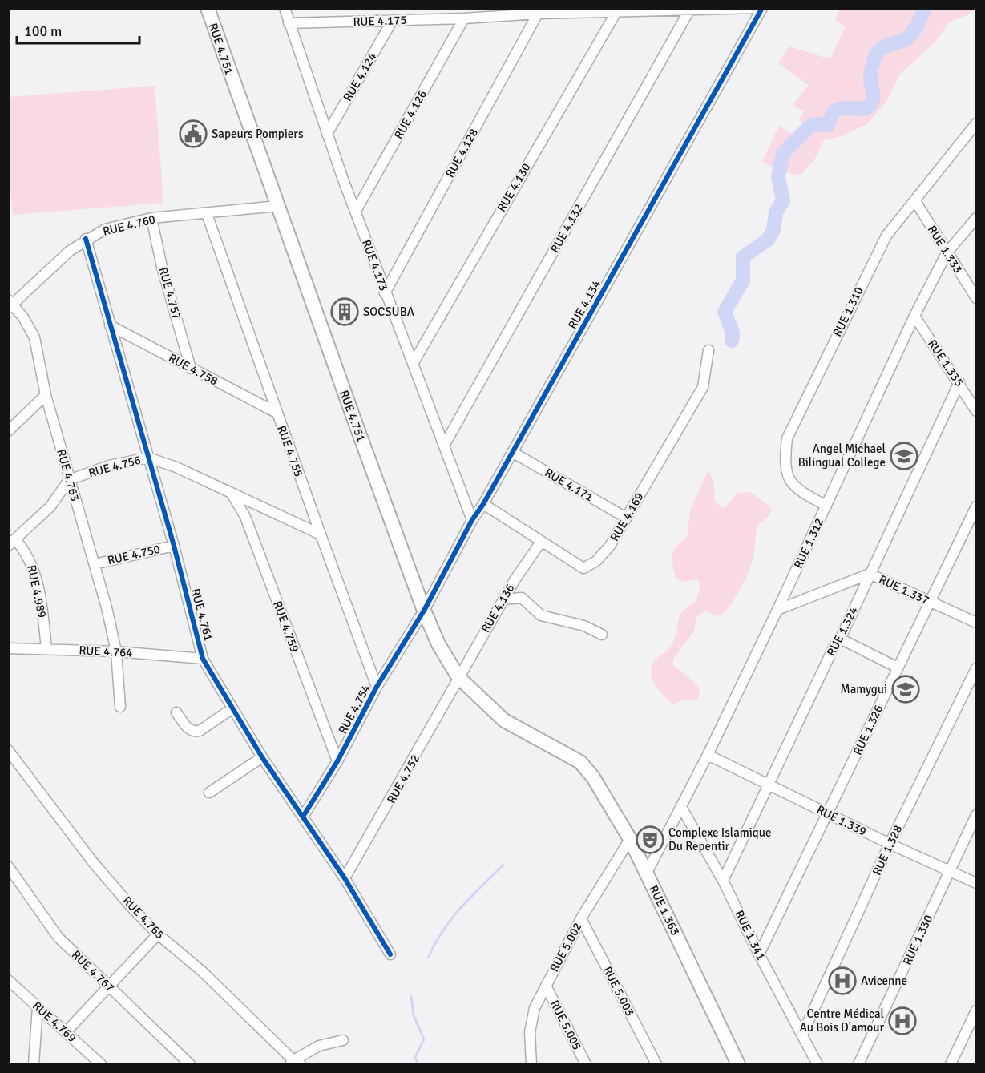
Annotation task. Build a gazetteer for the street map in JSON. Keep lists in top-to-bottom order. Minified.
{"streets":{"main road":["RUE 4.751","RUE 1.363"],"street":["RUE 4.175","RUE 4.124","RUE 4.126","RUE 4.128","RUE 4.130","RUE 4.760","RUE 4.132","RUE 1.333","RUE 4.173","RUE 4.757","RUE 4.134","RUE 1.310","RUE 1.335","RUE 4.758","RUE 4.755","RUE 4.756","RUE 4.763","RUE 4.171","RUE 4.169","RUE 1.312","RUE 4.750","RUE 1.337","RUE 4.989","RUE 4.136","RUE 4.761","RUE 4.759","RUE 1.324","RUE 4.764","RUE 4.754","RUE 1.326","RUE 4.752","RUE 1.339","RUE 1.328","RUE 4.765","RUE 1.341","RUE 1.330","RUE 5.002","RUE 4.767","RUE 5.003","RUE 4.769","RUE 5.005"]},"crossings":[["RUE 4.175","RUE 4.124"],["RUE 4.175","RUE 4.126"],["RUE 4.175","RUE 4.128"],["RUE 4.175","RUE 4.130"],["RUE 4.175","RUE 4.132"],["RUE 4.175","RUE 4.173"],["RUE 4.175","RUE 4.134"],["RUE 4.751","RUE 4.760"],["RUE 4.751","RUE 4.134"],["RUE 4.751","RUE 4.136"],["RUE 4.751","RUE 4.754"],["RUE 4.751","RUE 4.752"],["RUE 4.751","RUE 1.363"],["RUE 4.124","RUE 4.173"],["RUE 4.126","RUE 4.173"],["RUE 4.128","RUE 4.173"],["RUE 4.130","RUE 4.173"],["RUE 4.760","RUE 4.757"],["RUE 4.760","RUE 4.755"],["RUE 4.760","RUE 4.763"],["RUE 4.760","RUE 4.761"],["RUE 4.132","RUE 4.173"],["RUE 1.333","RUE 1.310"],["RUE 1.333","RUE 1.312"],["RUE 4.173","RUE 4.134"],["RUE 4.757","RUE 4.758"],["RUE 4.134","RUE 4.171"],["RUE 4.134","RUE 4.169"],["RUE 4.134","RUE 4.754"],["RUE 1.310","RUE 1.312"],["RUE 1.335","RUE 1.312"],["RUE 1.335","RUE 1.324"],["RUE 4.758","RUE 4.755"],["RUE 4.758","RUE 4.761"],["RUE 4.755","RUE 4.756"],["RUE 4.755","RUE 4.754"],["RUE 4.756","RUE 4.763"],["RUE 4.756","RUE 4.761"],["RUE 4.756","RUE 4.759"],["RUE 4.763","RUE 4.750"],["RUE 4.763","RUE 4.764"],["RUE 4.171","RUE 4.169"],["RUE 4.169","RUE 4.136"],["RUE 1.312","RUE 1.337"],["RUE 1.312","RUE 1.339"],["RUE 1.312","RUE 1.363"],["RUE 1.312","RUE 1.341"],["RUE 4.750","RUE 4.761"],["RUE 1.337","RUE 1.324"],["RUE 1.337","RUE 1.326"],["RUE 4.989","RUE 4.764"],["RUE 4.136","RUE 4.752"],["RUE 4.761","RUE 4.764"],["RUE 4.761","RUE 4.754"],["RUE 4.761","RUE 4.752"],["RUE 4.759","RUE 4.754"],["RUE 1.324","RUE 1.339"],["RUE 1.324","RUE 1.341"],["RUE 1.326","RUE 1.339"],["RUE 1.326","RUE 1.341"],["RUE 1.339","RUE 1.328"],["RUE 1.339","RUE 1.330"],["RUE 1.328","RUE 1.341"],["RUE 1.363","RUE 5.002"],["RUE 5.002","RUE 5.003"],["RUE 5.002","RUE 5.005"]],"places":{"public building":["Sapeurs Pompiers"],"building":["SOCSUBA"],"school or university":["Angel Michael Bilingual College","Mamygui"],"theatre":["Complexe Islamique Du Repentir"],"hospital":["Avicenne","Centre Médical Au Bois D'amour"]},"scale_bar":"100 m"}
